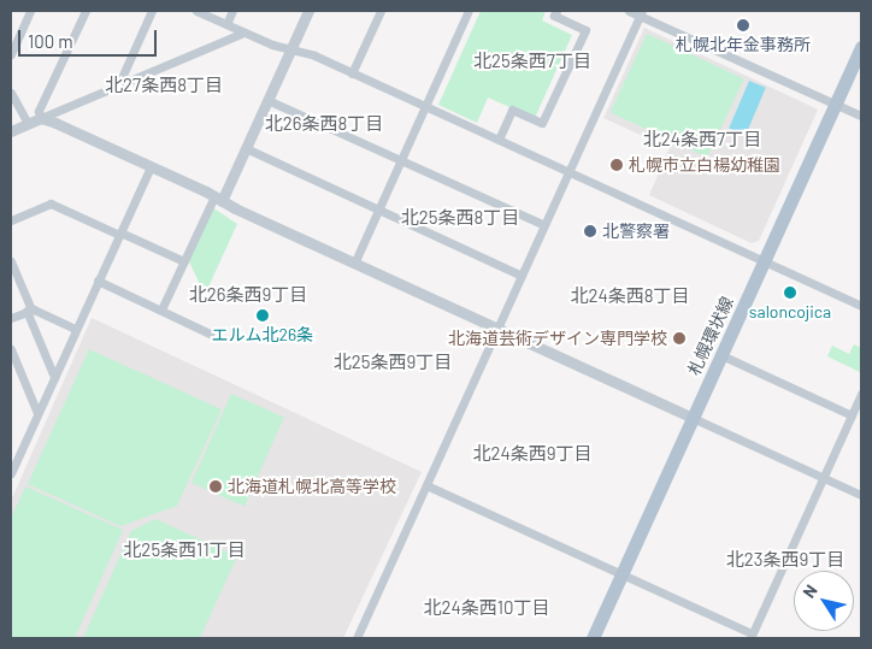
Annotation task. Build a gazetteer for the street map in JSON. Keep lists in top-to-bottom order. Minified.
{"streets":{"main road":["札幌環状線"]},"districts":["北25条西7丁目","北27条西8丁目","北26条西8丁目","北24条西7丁目","北25条西8丁目","北26条西9丁目","北24条西8丁目","北25条西9丁目","北24条西9丁目","北25条西11丁目","北23条西9丁目","北24条西10丁目"],"places":["札幌北年金事務所","札幌市立白楊幼稚園","北警察署","saloncojica","エルム北26条","北海道芸術デザイン専門学校","北海道札幌北高等学校"],"scale_bar":"100 m","north":"top left"}
